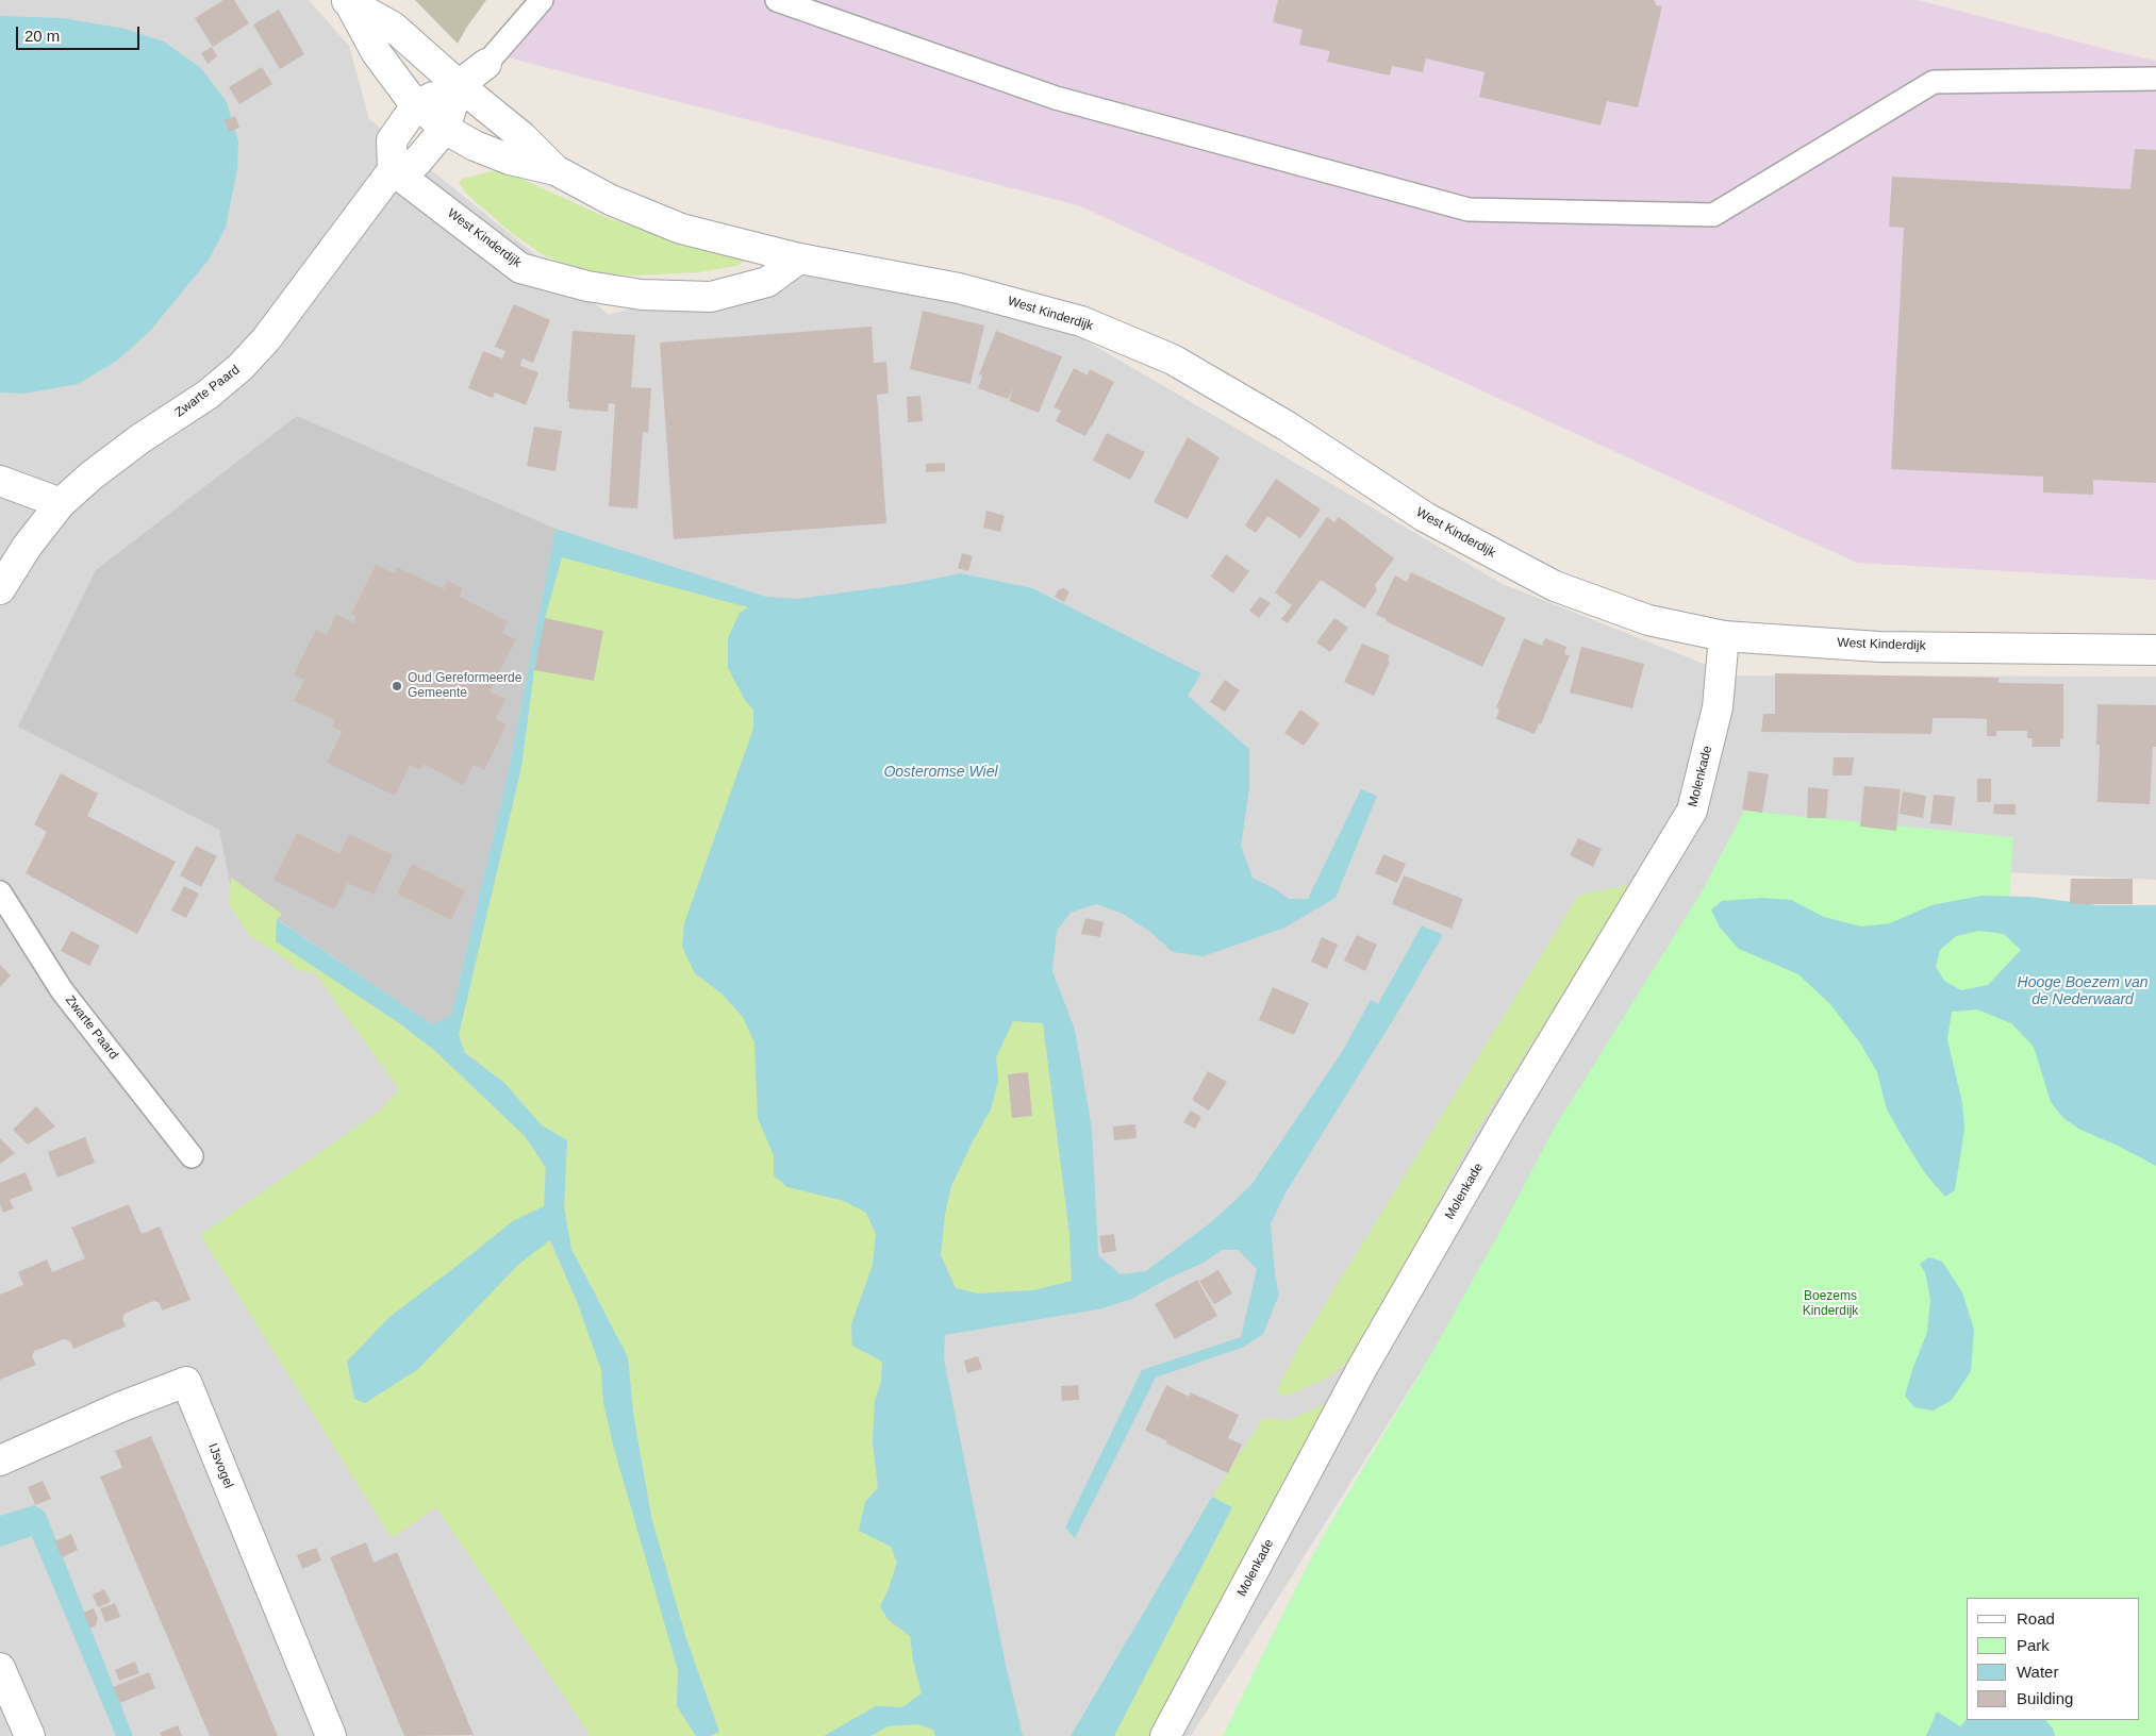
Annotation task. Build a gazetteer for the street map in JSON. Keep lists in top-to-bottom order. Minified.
{"streets":{"street":["West Kinderdijk","Zwarte Paard","Molenkade","IJsvogel"]},"crossings":[["West Kinderdijk","Zwarte Paard"],["West Kinderdijk","Molenkade"]],"water":["Oosteromse Wiel","Hooge Boezem van de Nederwaard"],"parks":["Boezems Kinderdijk"],"places":["Oud Gereformeerde Gemeente"],"legend":["Road","Park","Water","Building"],"scale_bar":"20 m"}
